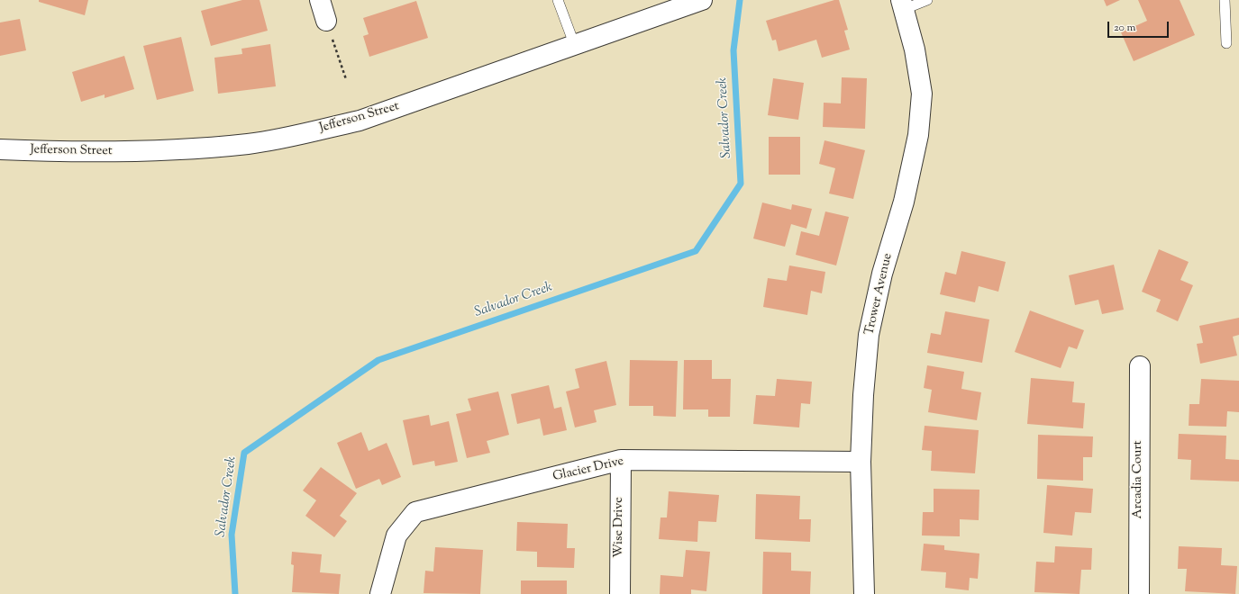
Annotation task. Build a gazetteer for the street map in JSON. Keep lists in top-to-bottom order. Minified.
{"streets":{"street":["Jefferson Street","Trower Avenue","Glacier Drive","Arcadia Court","Wise Drive"]},"crossings":[["Trower Avenue","Glacier Drive"],["Glacier Drive","Wise Drive"]],"water":["Salvador Creek"],"scale_bar":"20 m"}
